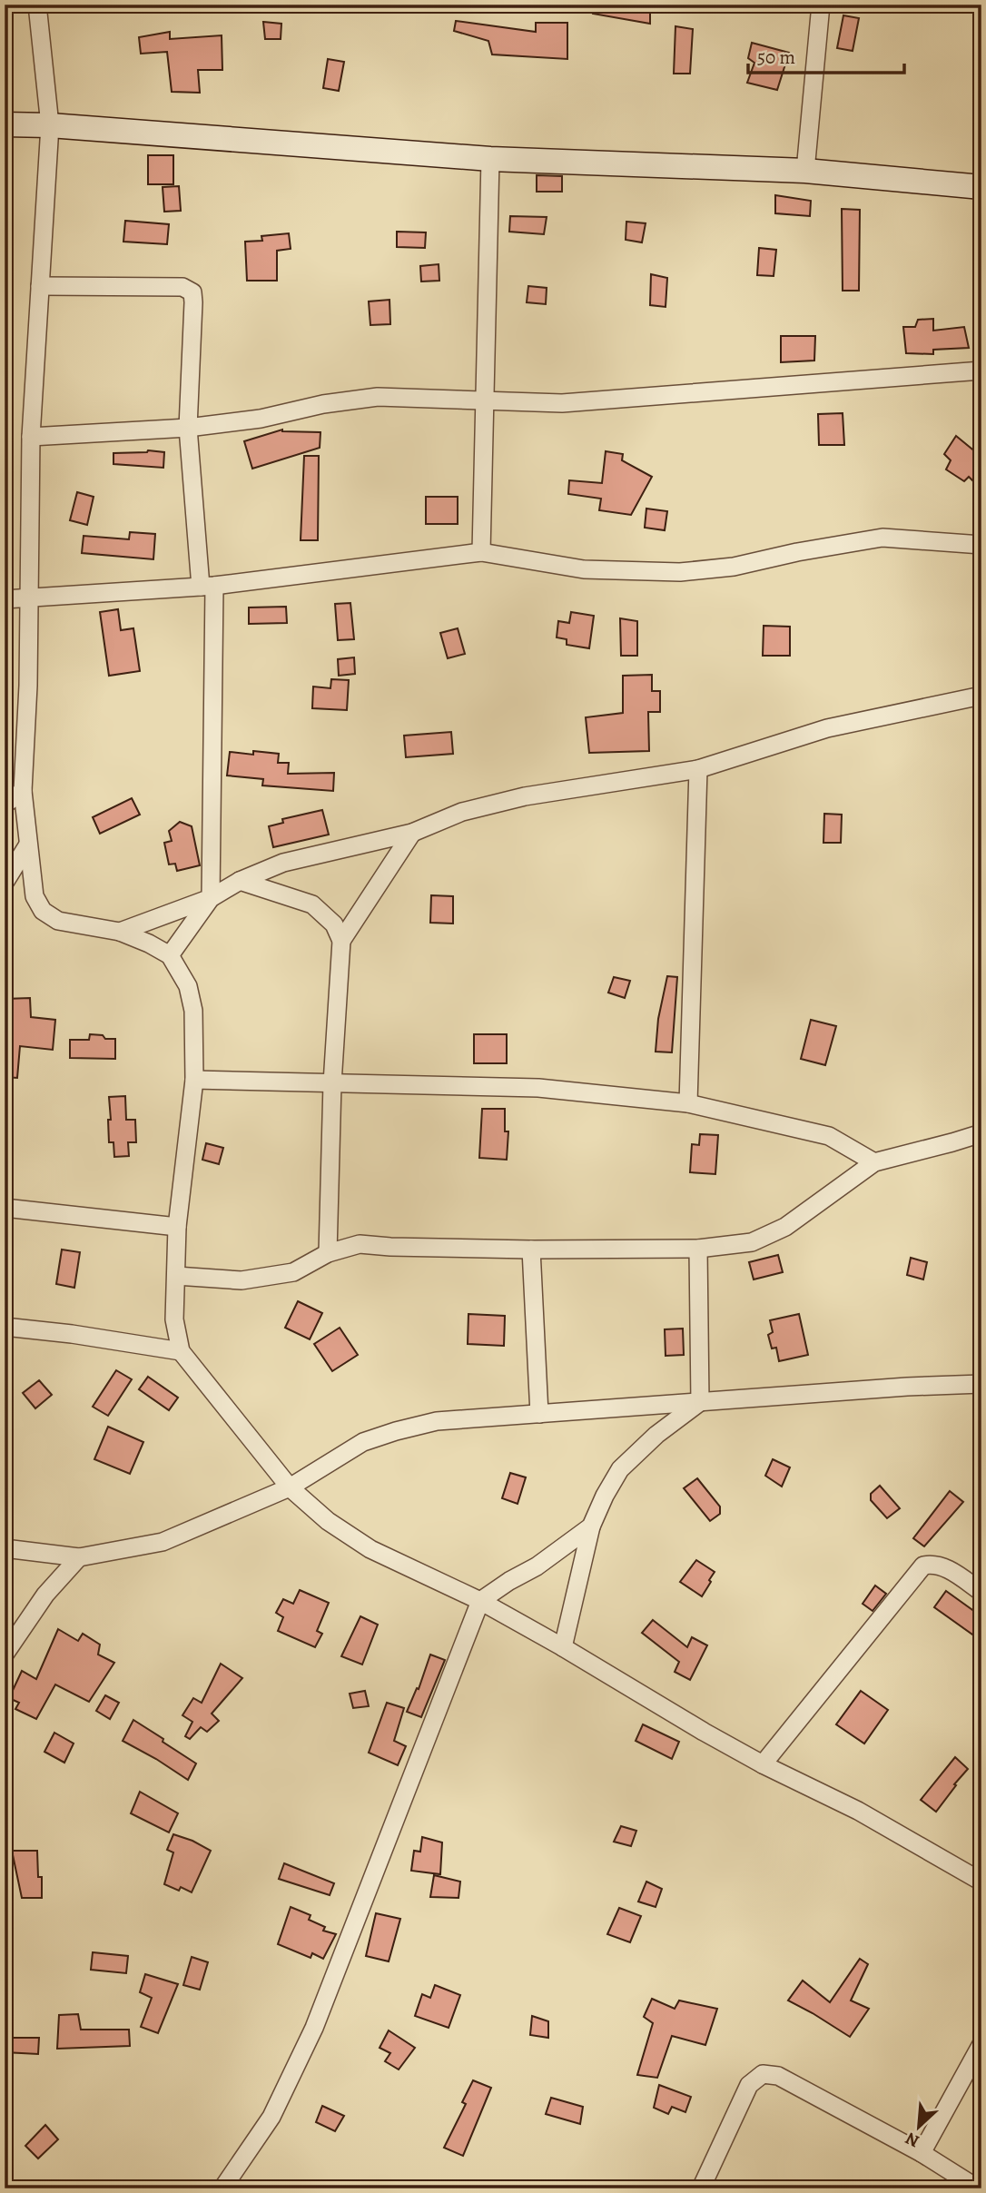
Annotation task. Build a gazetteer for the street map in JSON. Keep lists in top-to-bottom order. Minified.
{"scale_bar":"50 m","north":"bottom left"}
